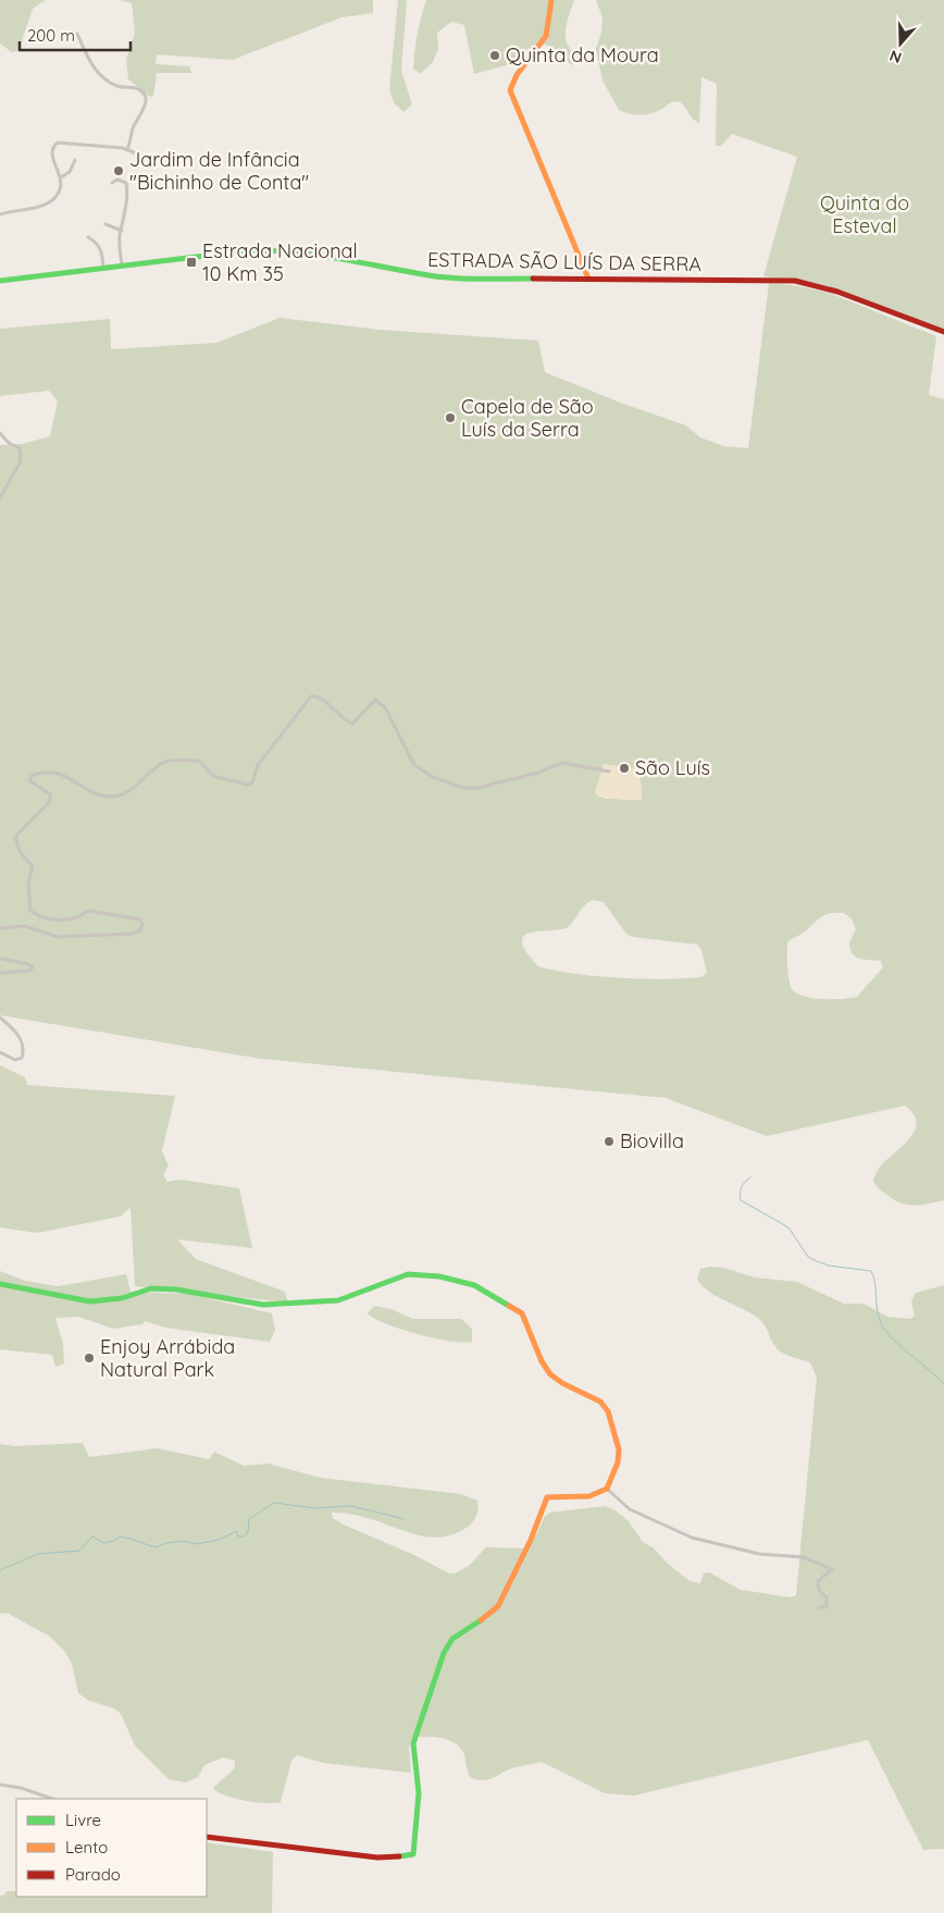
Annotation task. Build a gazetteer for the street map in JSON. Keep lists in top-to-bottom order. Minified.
{"streets":{"street":["ESTRADA SÃO LUÍS DA SERRA"]},"parks":["Quinta do Esteval"],"places":{"other":["Quinta da Moura","Jardim de Infância \"Bichinho de Conta\"","Capela de São Luís da Serra","São Luís","Biovilla","Enjoy Arrábida Natural Park"],"transit":["Estrada Nacional 10 Km 35"]},"legend":["Livre","Lento","Parado"],"scale_bar":"200 m","north":"bottom"}
